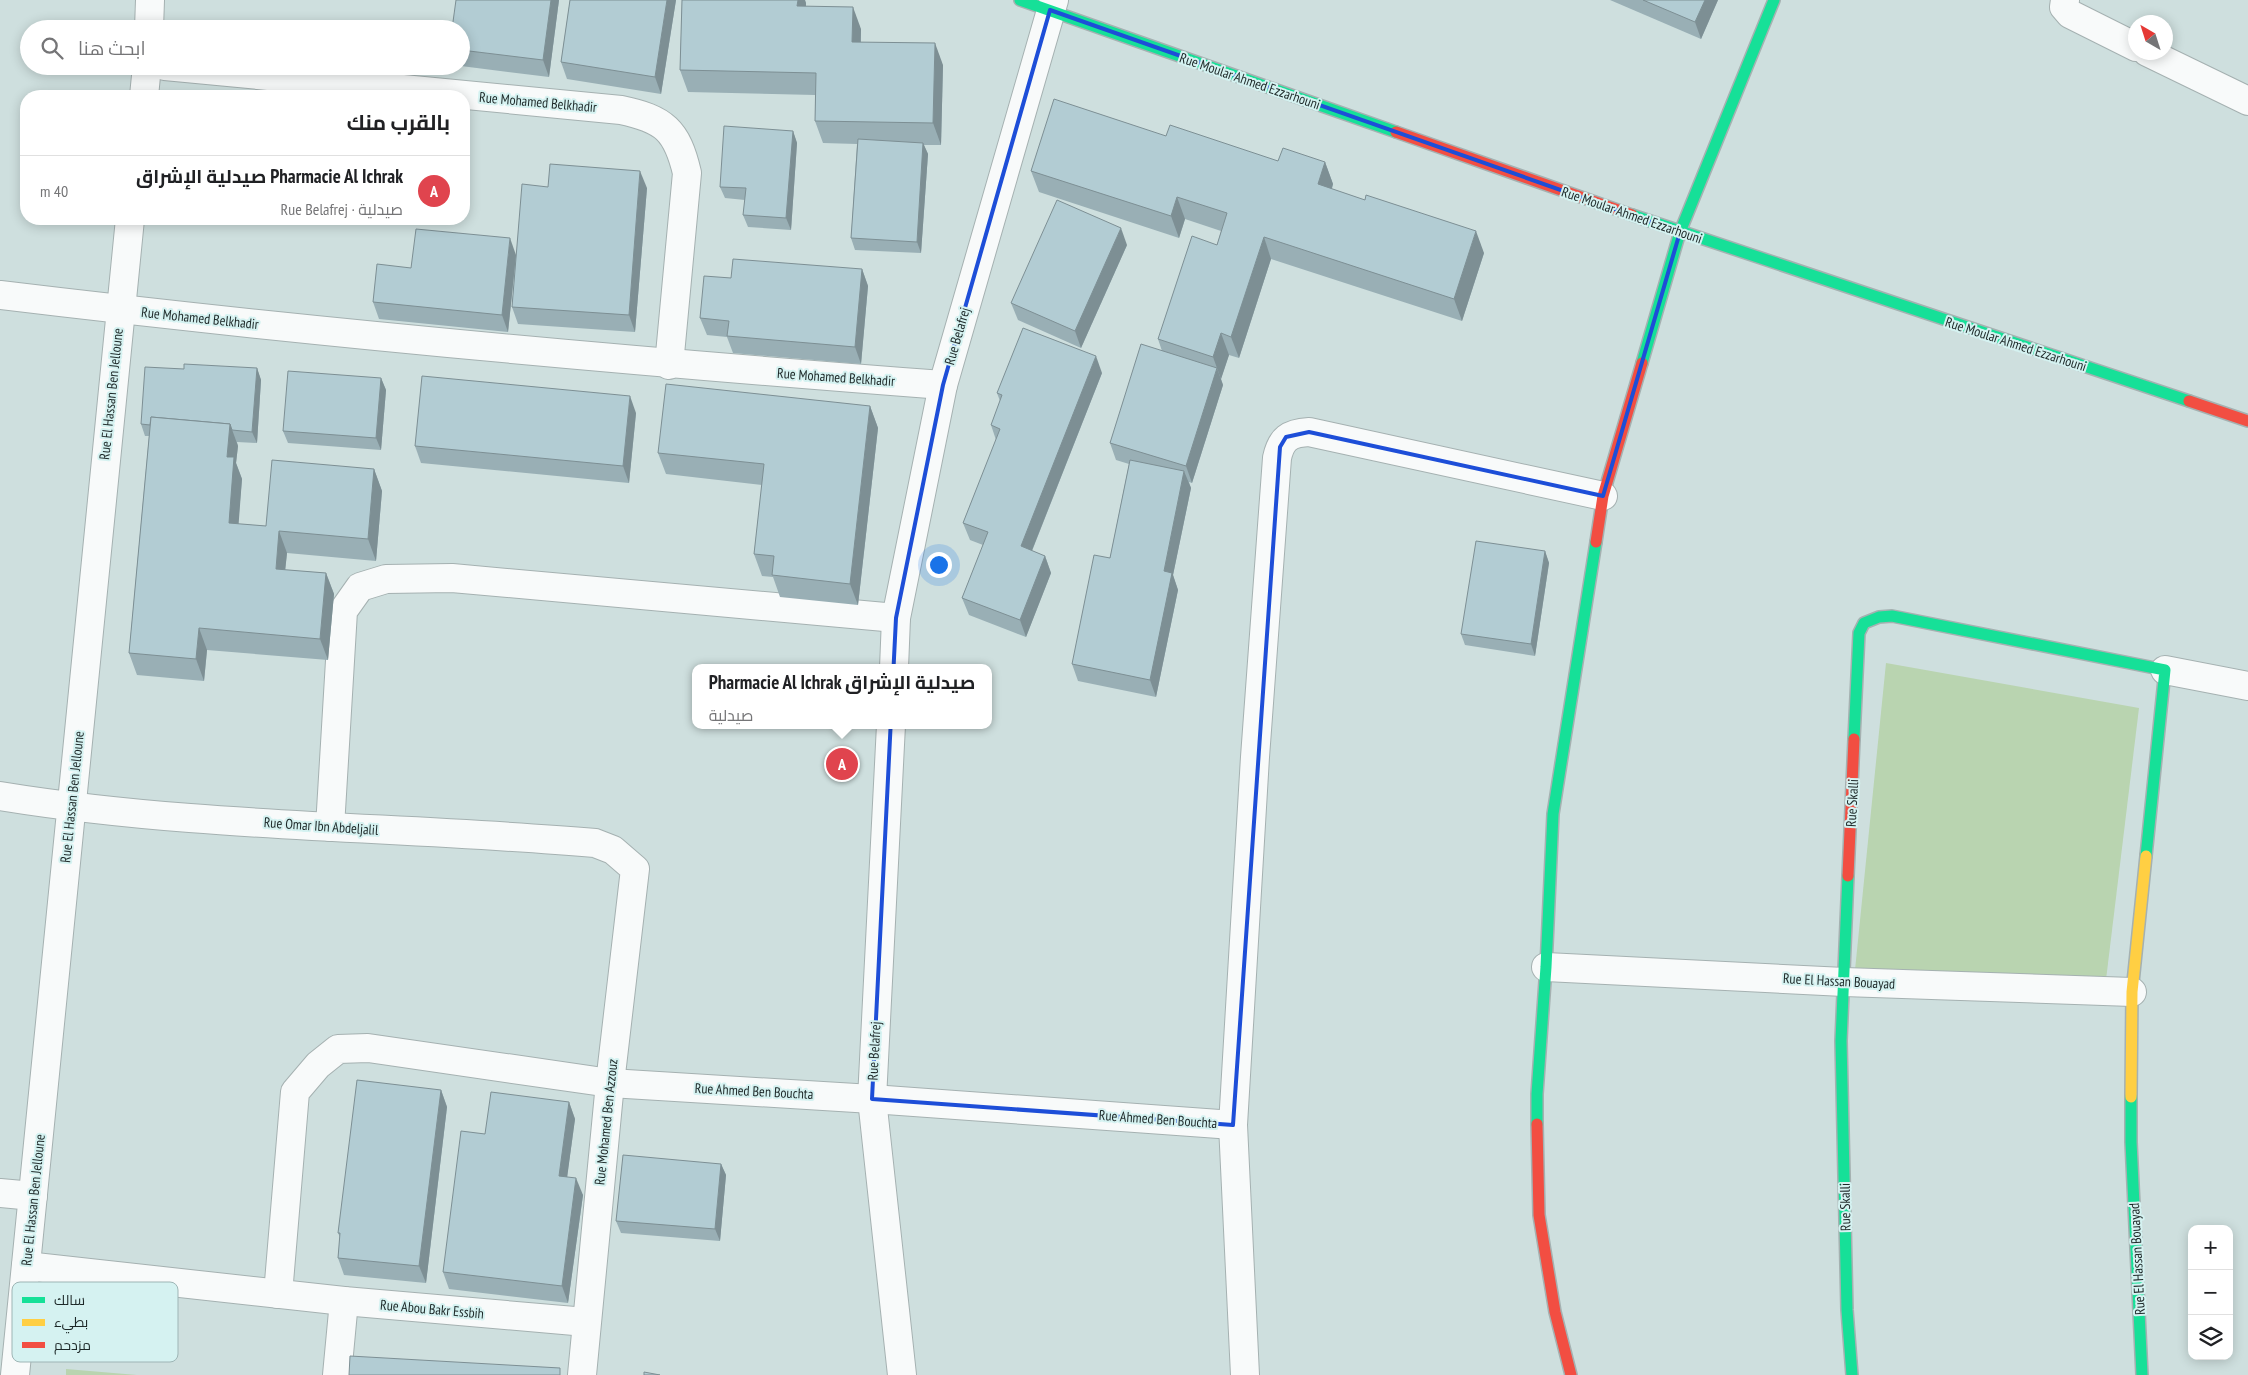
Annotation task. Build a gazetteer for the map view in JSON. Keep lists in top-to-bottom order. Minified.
{"streets":{"street":["Rue Moular Ahmed Ezzarhouni","Rue Mohamed Belkhadir","Rue Belafrej","Rue El Hassan Ben Jelloune","Rue Skalli","Rue Omar Ibn Abdeljalil","Rue El Hassan Bouayad","Rue Ahmed Ben Bouchta","Rue Mohamed Ben Azzouz","Rue Abou Bakr Essbih"]},"crossings":[["Rue Moular Ahmed Ezzarhouni","Rue Belafrej"],["Rue Mohamed Belkhadir","Rue Belafrej"],["Rue Mohamed Belkhadir","Rue El Hassan Ben Jelloune"],["Rue Belafrej","Rue Ahmed Ben Bouchta"],["Rue El Hassan Ben Jelloune","Rue Omar Ibn Abdeljalil"],["Rue El Hassan Ben Jelloune","Rue Abou Bakr Essbih"],["Rue Skalli","Rue El Hassan Bouayad"],["Rue Omar Ibn Abdeljalil","Rue Mohamed Ben Azzouz"],["Rue Ahmed Ben Bouchta","Rue Mohamed Ben Azzouz"],["Rue Ahmed Ben Bouchta","Rue Abou Bakr Essbih"],["Rue Mohamed Ben Azzouz","Rue Abou Bakr Essbih"]],"legend":["سالك","بطيء","مزدحم"],"north":"top left","page":{"search":"ابحث هنا","heading":"بالقرب منك","list":[{"mark":"A","name":"Pharmacie Al Ichrak صيدلية الإشراق","note":"صيدلية · Rue Belafrej","value":"40 m"}],"popup":["Pharmacie Al Ichrak صيدلية الإشراق","صيدلية"],"pins":"A","map_buttons":["+","−"]}}
